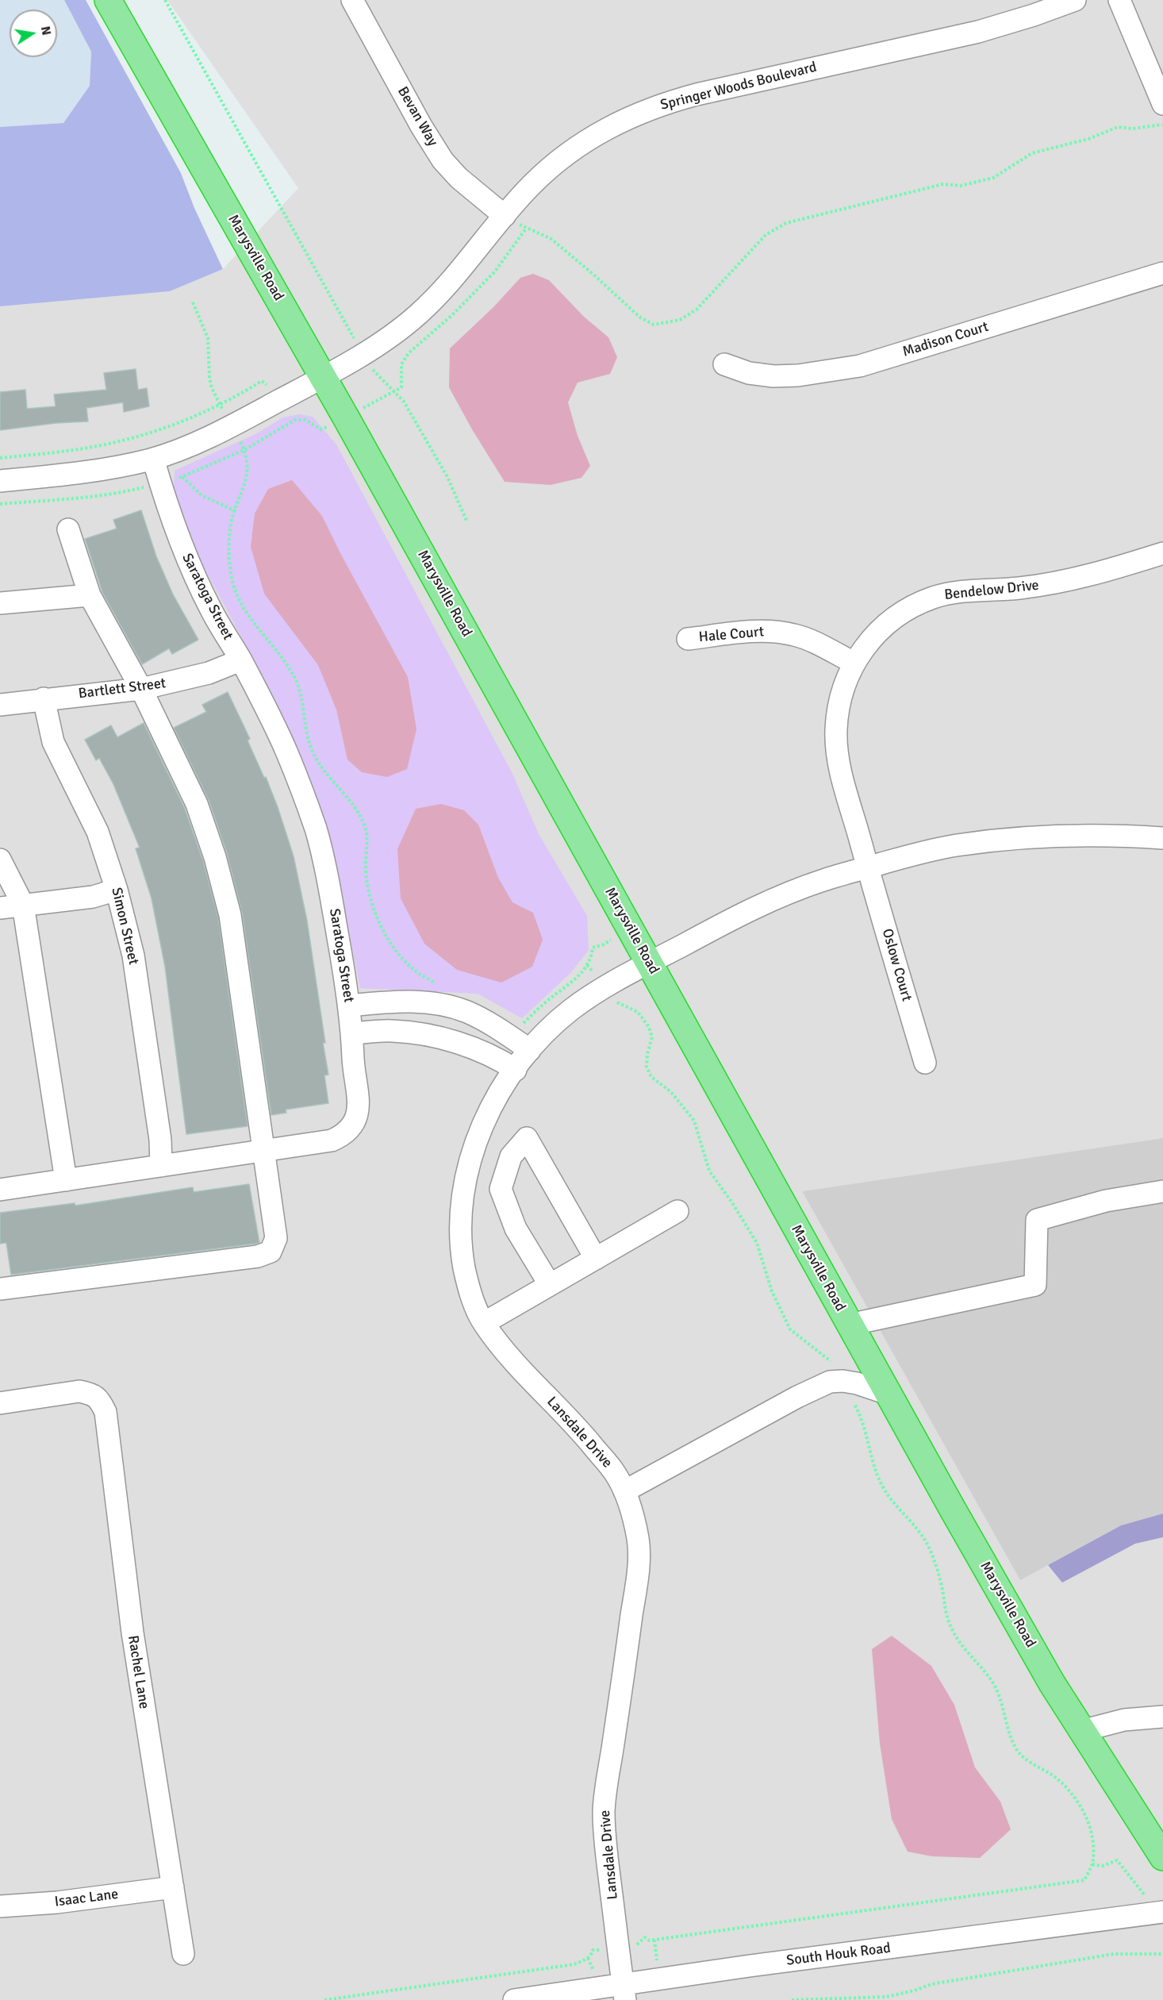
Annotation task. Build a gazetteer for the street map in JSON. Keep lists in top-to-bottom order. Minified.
{"streets":{"highway":["Marysville Road"],"street":["Springer Woods Boulevard","Bevan Way","Madison Court","Bendelow Drive","Saratoga Street","Hale Court","Bartlett Street","Simon Street","Oslow Court","Lansdale Drive","Rachel Lane","Isaac Lane","South Houk Road"]},"crossings":[["Springer Woods Boulevard","Bevan Way"],["Springer Woods Boulevard","Marysville Road"],["Springer Woods Boulevard","Saratoga Street"],["Marysville Road","Lansdale Drive"],["Bendelow Drive","Hale Court"],["Bendelow Drive","Oslow Court"],["Bendelow Drive","Lansdale Drive"],["Saratoga Street","Bartlett Street"],["Saratoga Street","Simon Street"],["Bartlett Street","Simon Street"],["Oslow Court","Lansdale Drive"],["Lansdale Drive","South Houk Road"],["Rachel Lane","Isaac Lane"]],"north":"right"}
